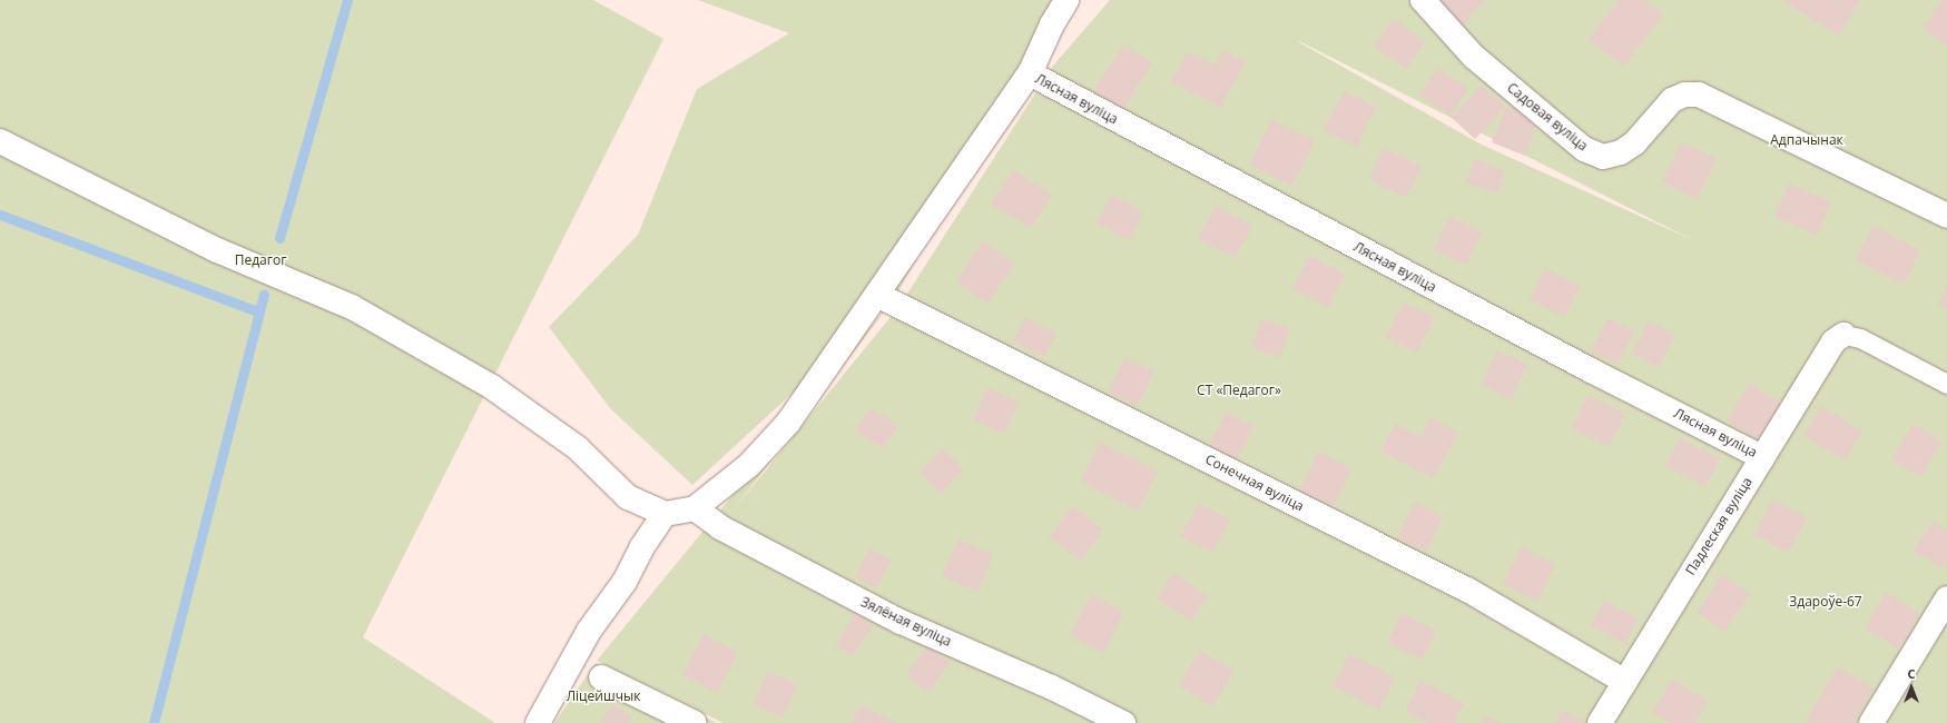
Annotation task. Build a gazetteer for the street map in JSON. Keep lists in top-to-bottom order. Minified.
{"streets":{"street":["Лясная вуліца","Садовая вуліца","Сонечная вуліца","Падлеская вуліца","Зялёная вуліца"]},"crossings":[["Лясная вуліца","Падлеская вуліца"],["Сонечная вуліца","Падлеская вуліца"]],"parks":["Адпачынак","Педагог","СТ «Педагог»","Здароўе-67","Ліцейшчык"],"north":"top"}
